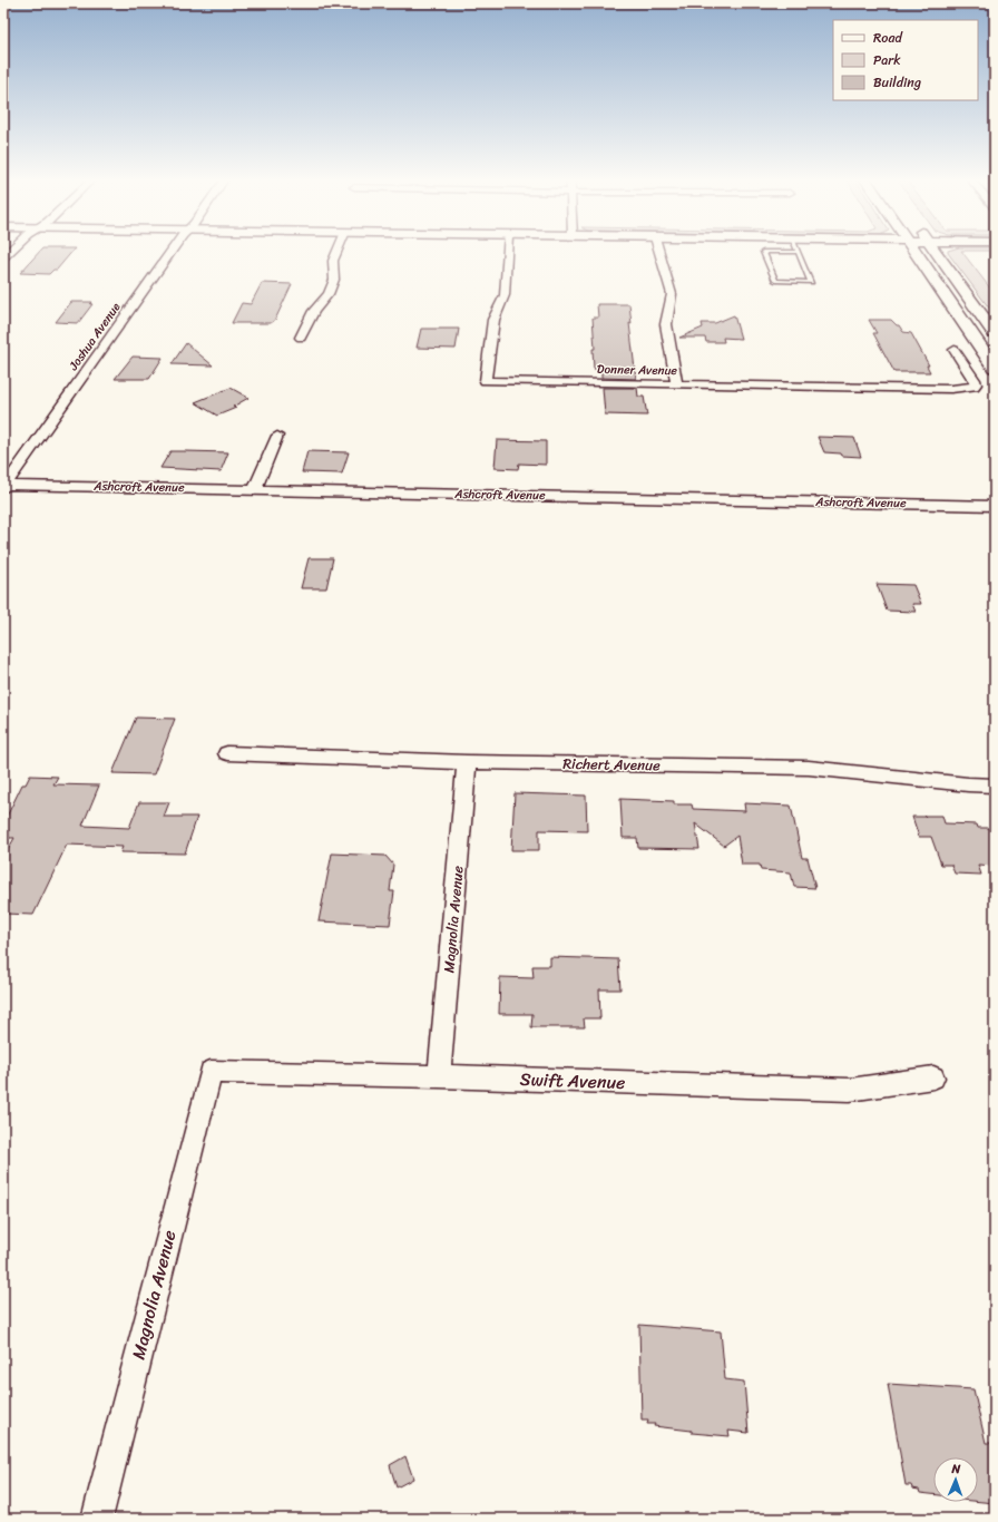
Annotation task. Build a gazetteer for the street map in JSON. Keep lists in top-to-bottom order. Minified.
{"streets":{"street":["Joshua Avenue","Donner Avenue","Ashcroft Avenue","Richert Avenue","Magnolia Avenue","Swift Avenue"]},"crossings":[["Joshua Avenue","Ashcroft Avenue"],["Richert Avenue","Magnolia Avenue"],["Magnolia Avenue","Swift Avenue"]],"legend":["Road","Park","Building"],"north":"top"}
